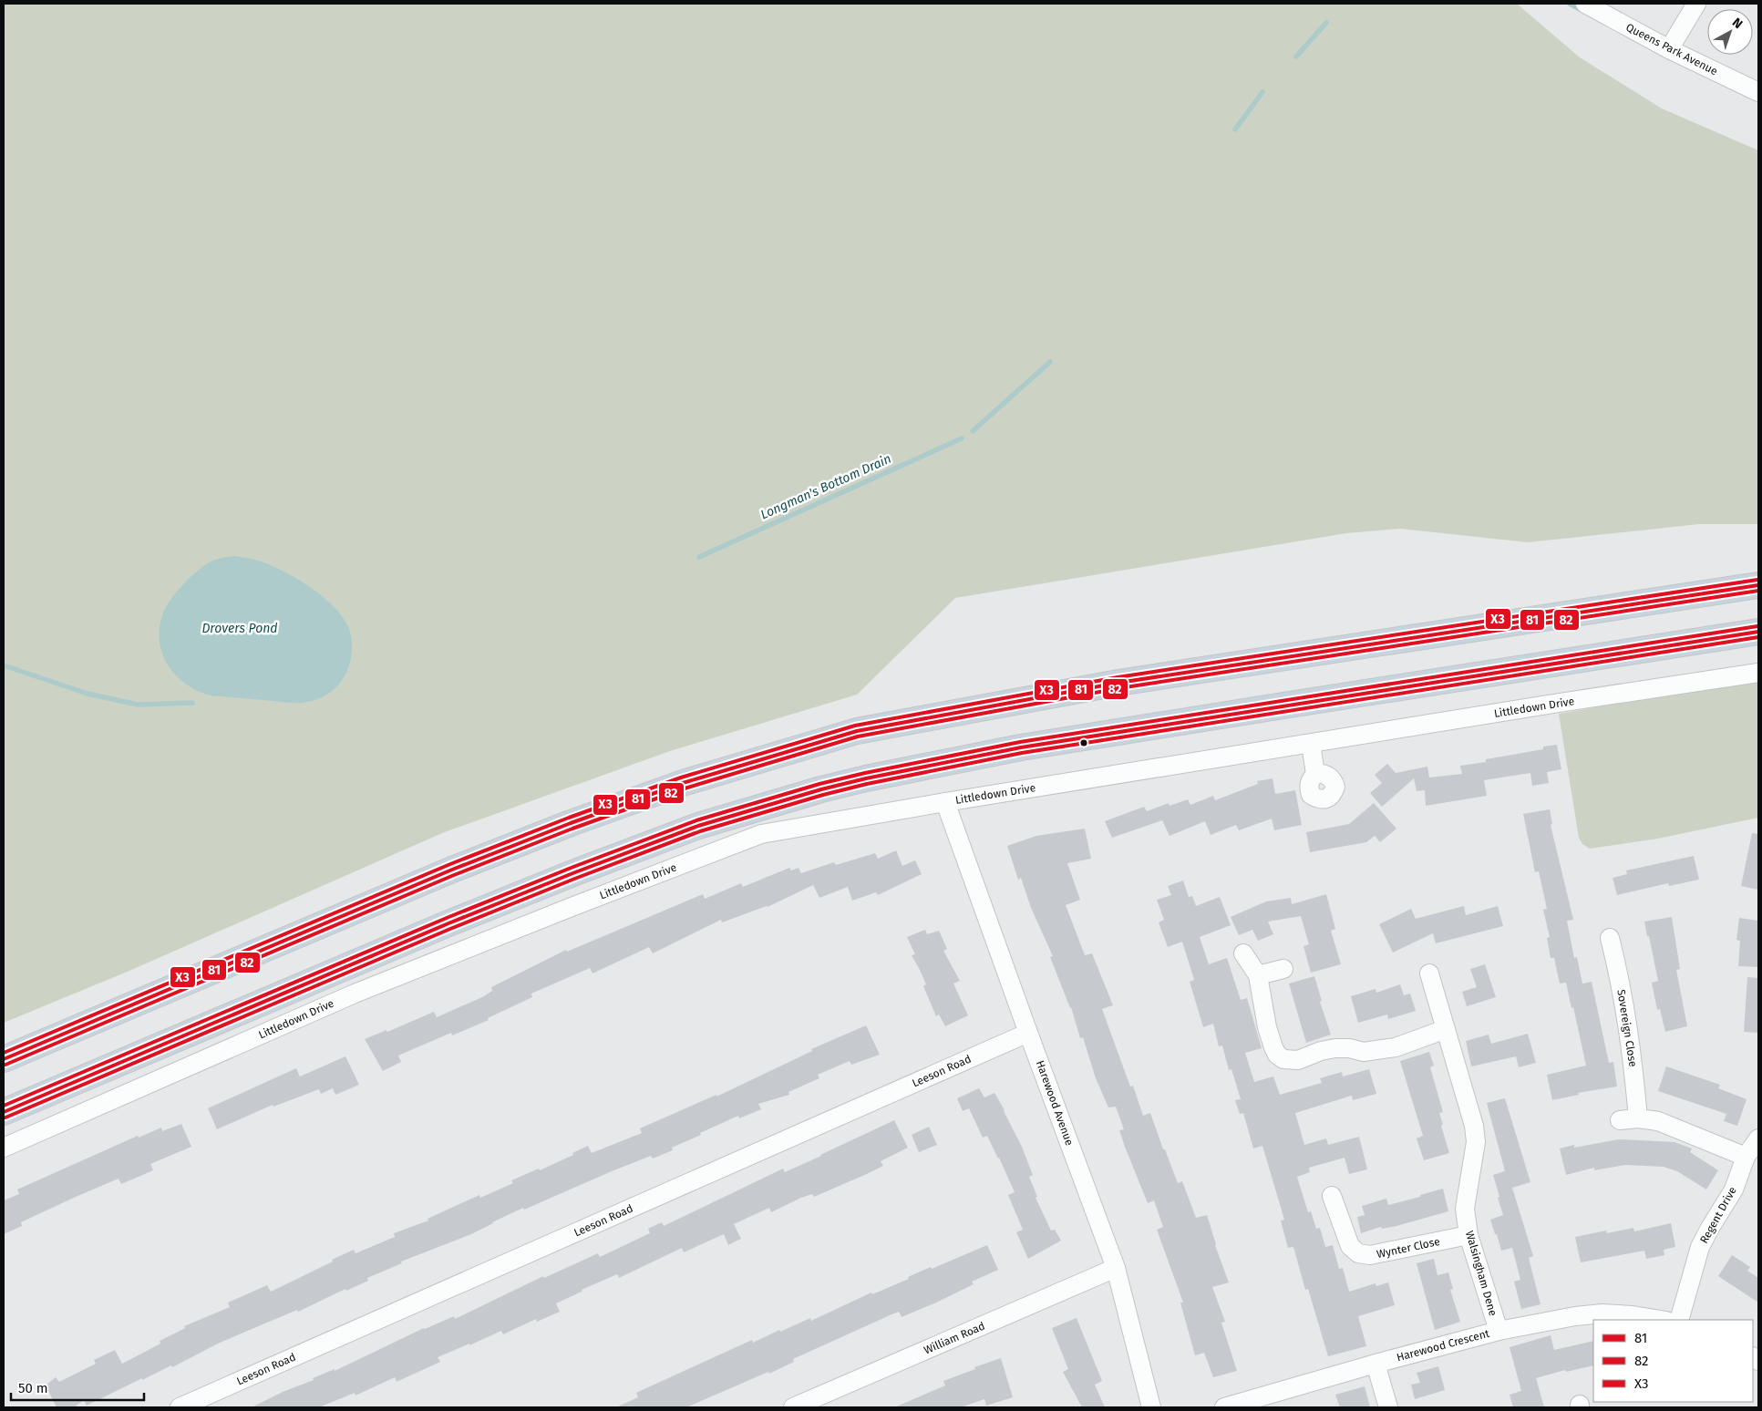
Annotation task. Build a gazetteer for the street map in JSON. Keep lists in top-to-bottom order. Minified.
{"streets":{"street":["Queens Park Avenue","Littledown Drive","Sovereign Close","Leeson Road","Harewood Avenue","Regent Drive","Wynter Close","Walsingham Dene","William Road","Harewood Crescent"]},"crossings":[["Littledown Drive","Harewood Avenue"],["Leeson Road","Harewood Avenue"],["Harewood Avenue","William Road"],["Wynter Close","Walsingham Dene"],["Walsingham Dene","Harewood Crescent"]],"water":["Longman's Bottom Drain","Drovers Pond"],"lines":["transit line X3","transit line 81","transit line 82"],"legend":["81","82","X3"],"scale_bar":"50 m","north":"top right"}
